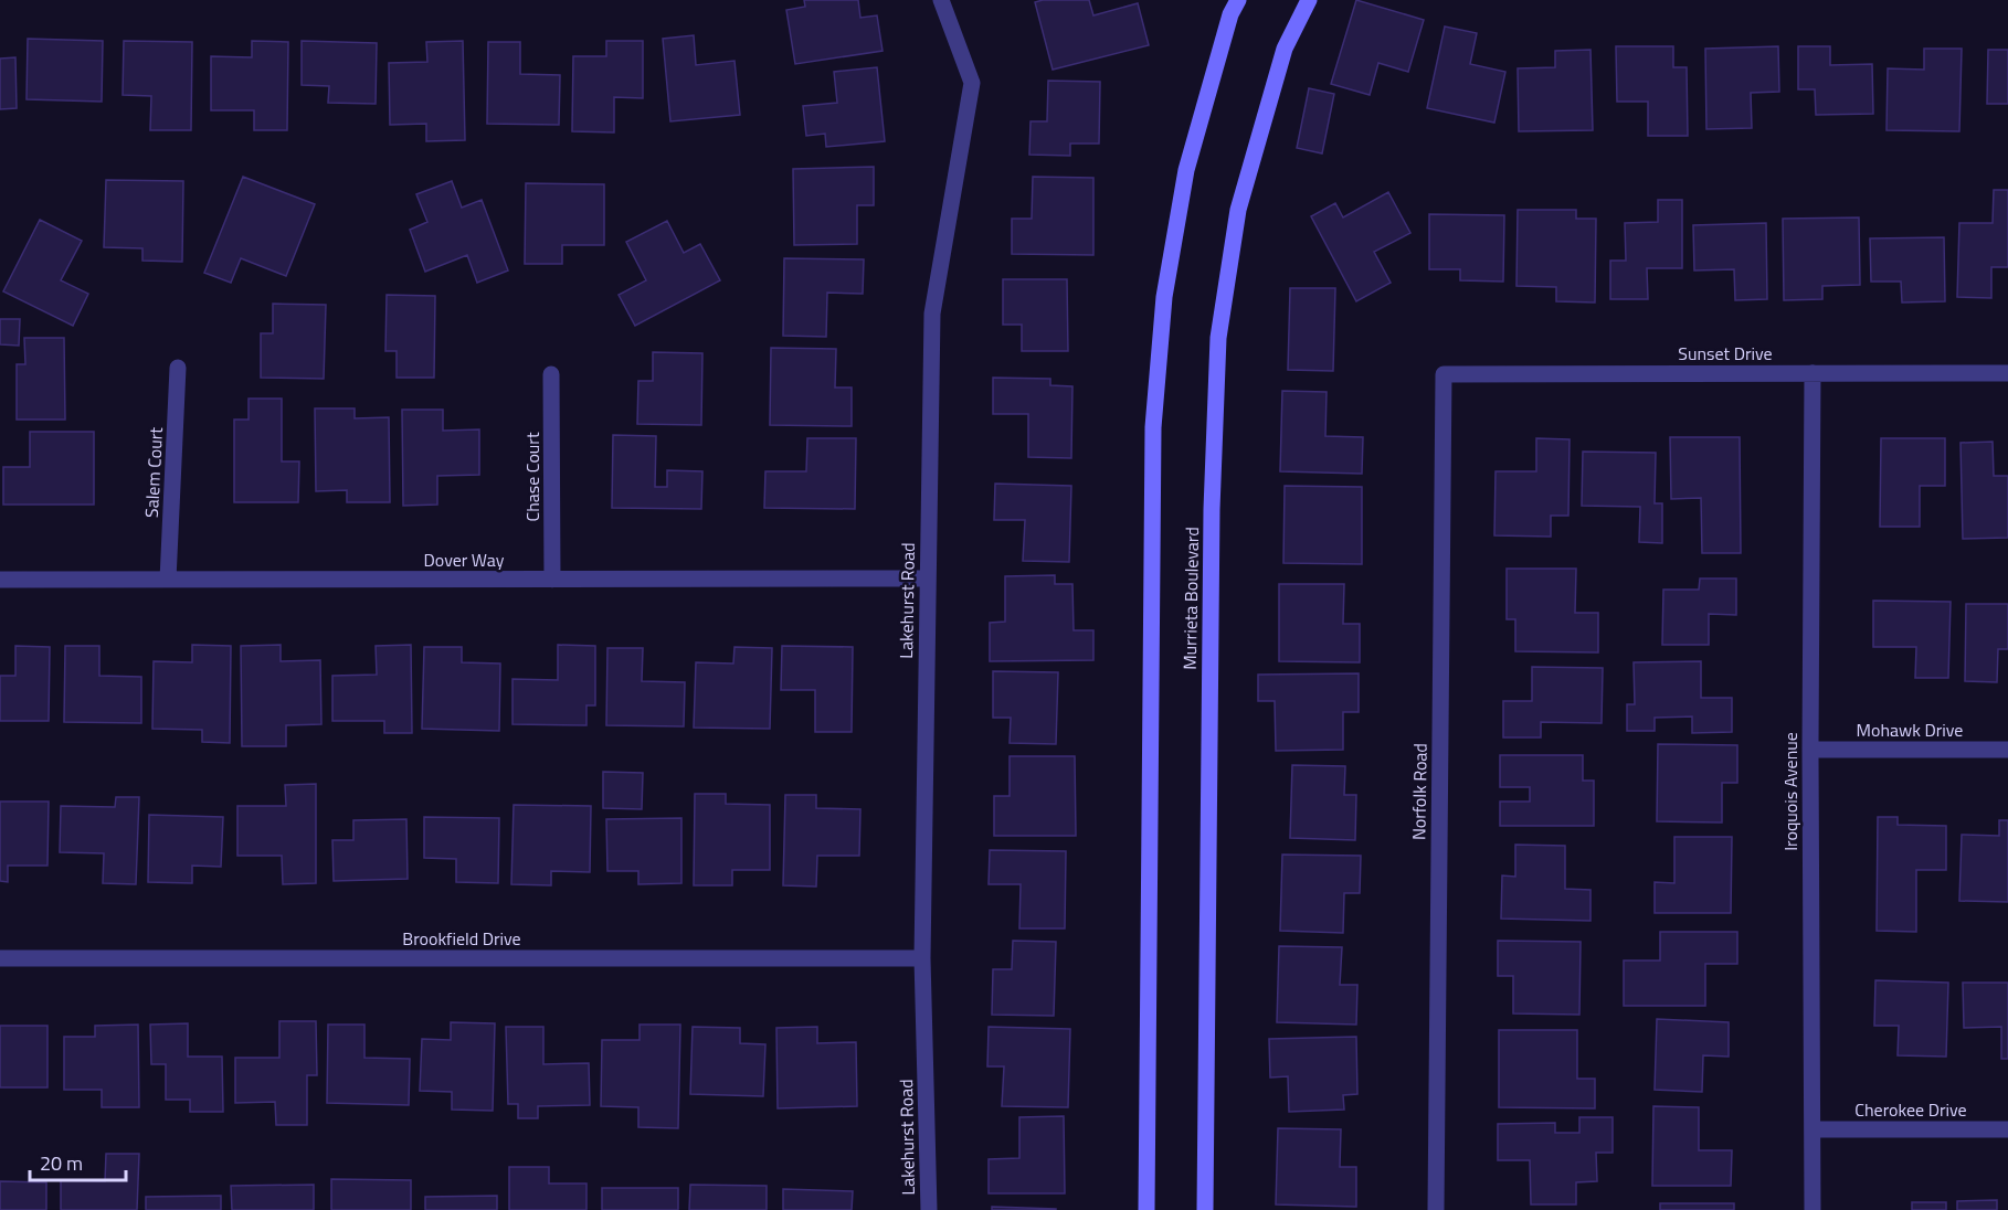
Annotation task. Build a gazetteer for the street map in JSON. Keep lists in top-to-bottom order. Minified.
{"streets":{"main road":["Murrieta Boulevard"],"street":["Sunset Drive","Salem Court","Chase Court","Dover Way","Lakehurst Road","Mohawk Drive","Norfolk Road","Iroquois Avenue","Brookfield Drive","Cherokee Drive"]},"crossings":[["Sunset Drive","Norfolk Road"],["Sunset Drive","Iroquois Avenue"],["Salem Court","Dover Way"],["Chase Court","Dover Way"],["Dover Way","Lakehurst Road"],["Lakehurst Road","Brookfield Drive"],["Mohawk Drive","Iroquois Avenue"],["Iroquois Avenue","Cherokee Drive"]],"scale_bar":"20 m"}
